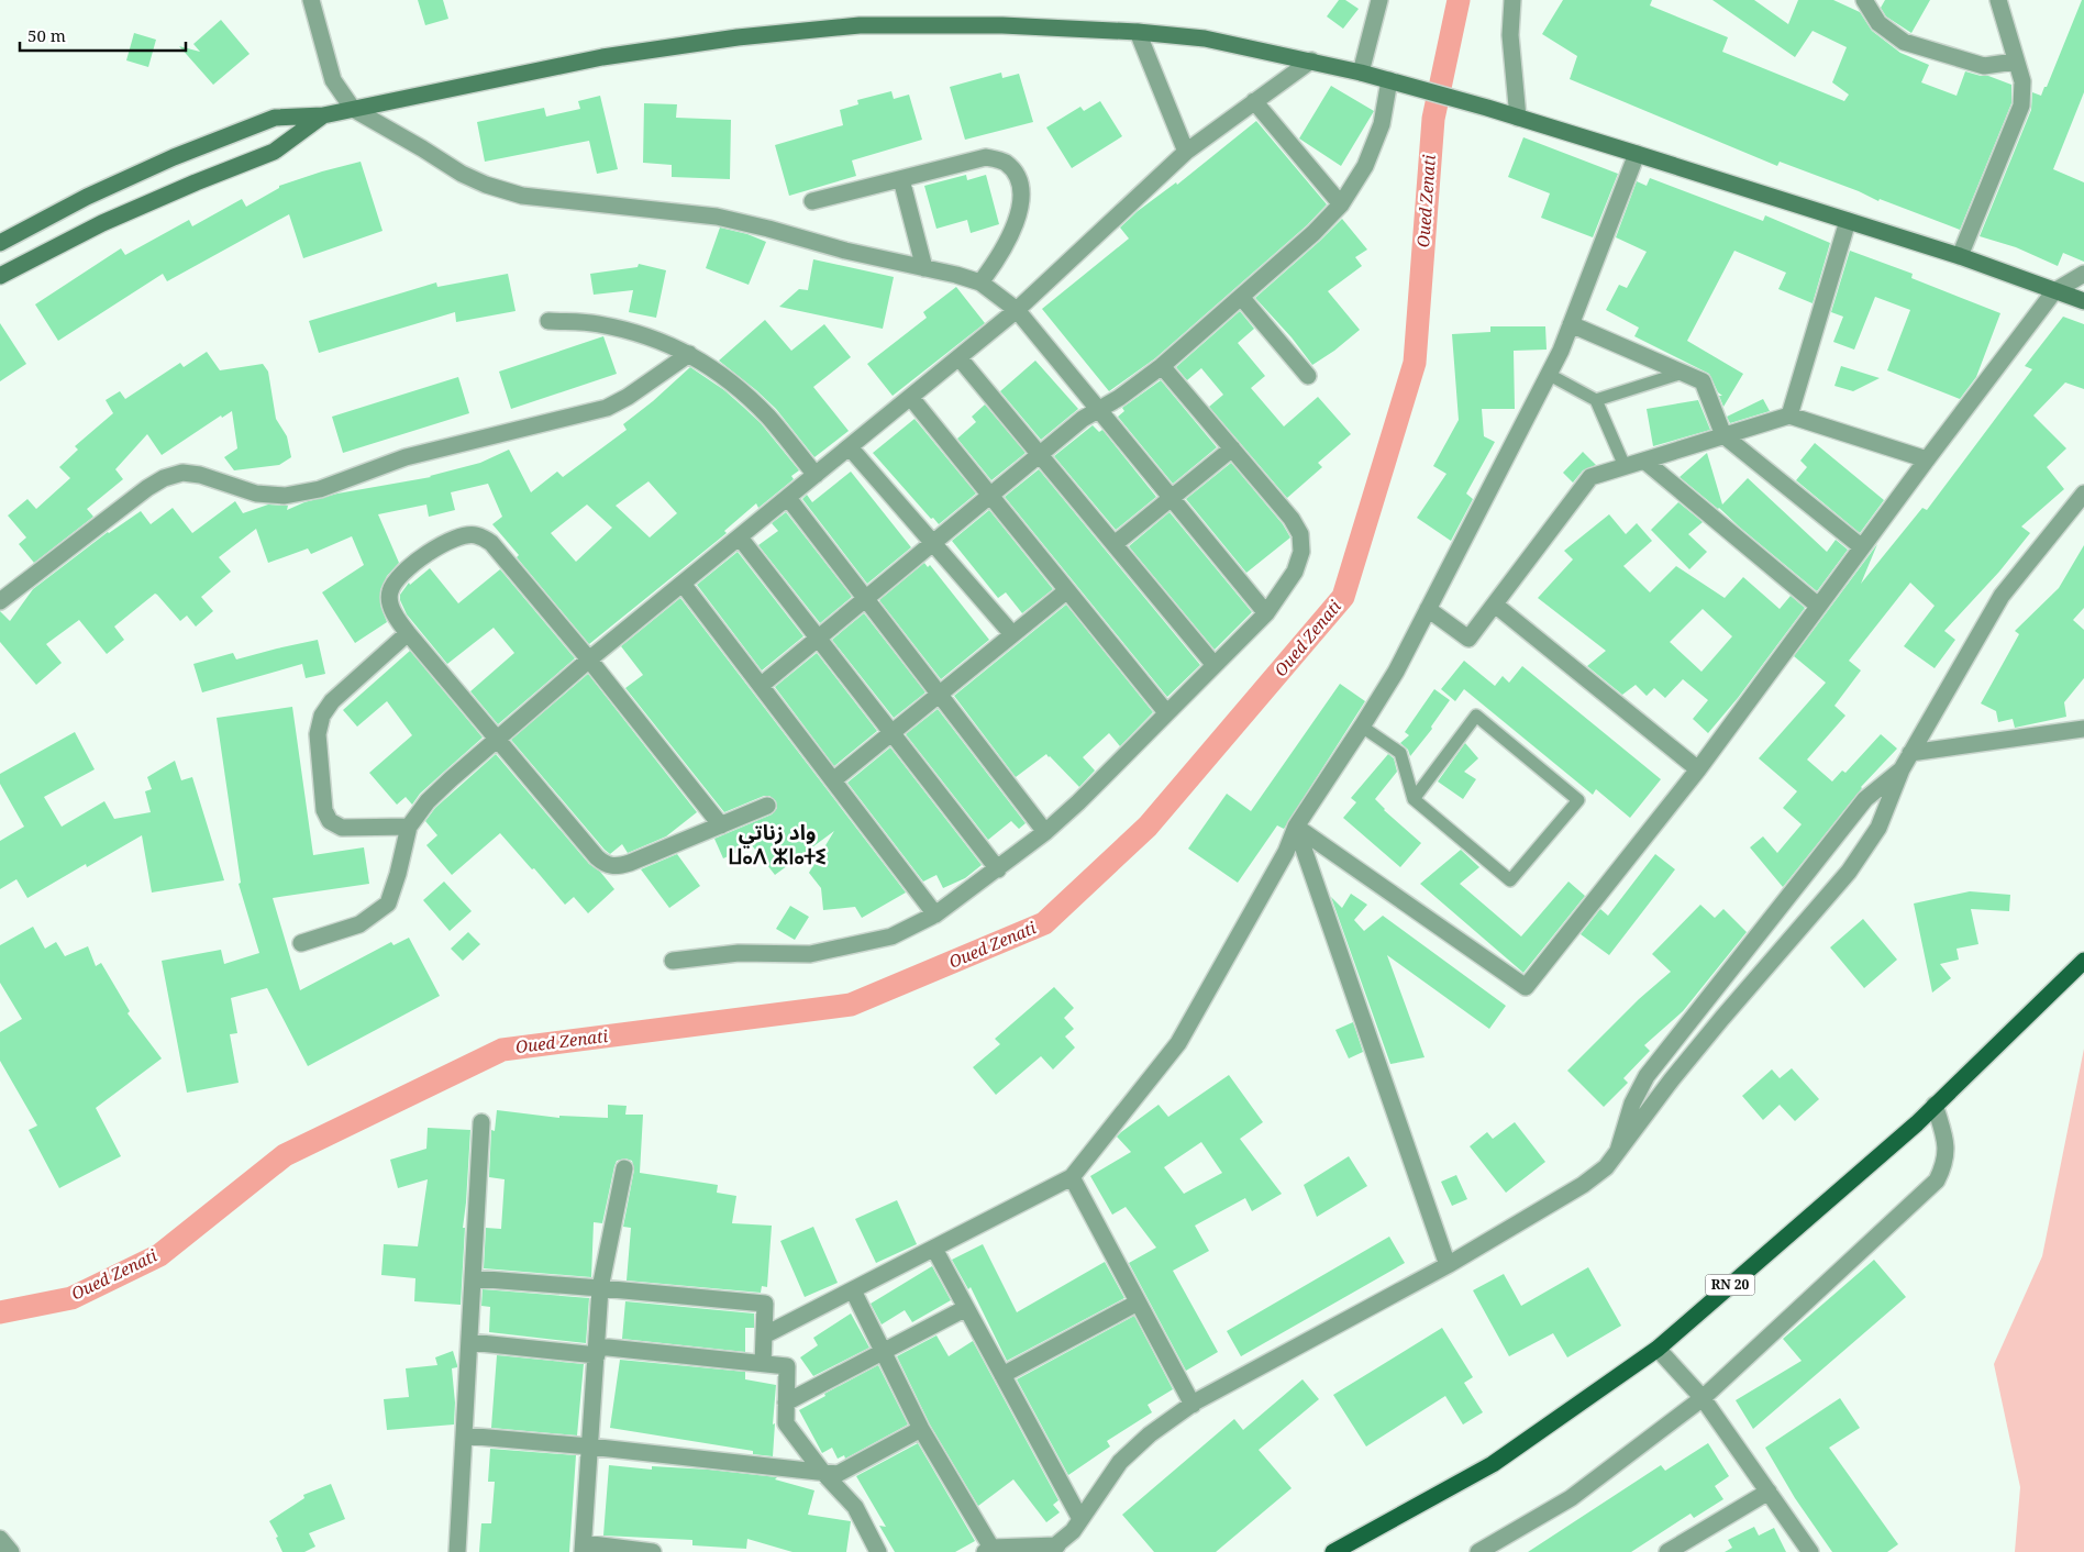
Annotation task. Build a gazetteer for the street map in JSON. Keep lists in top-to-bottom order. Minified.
{"streets":{"main road":["RN 20"]},"districts":["واد زناتي ⵡⴰⴷ ⵣⵏⴰⵜⵉ"],"water":["Oued Zenati"],"scale_bar":"50 m"}
